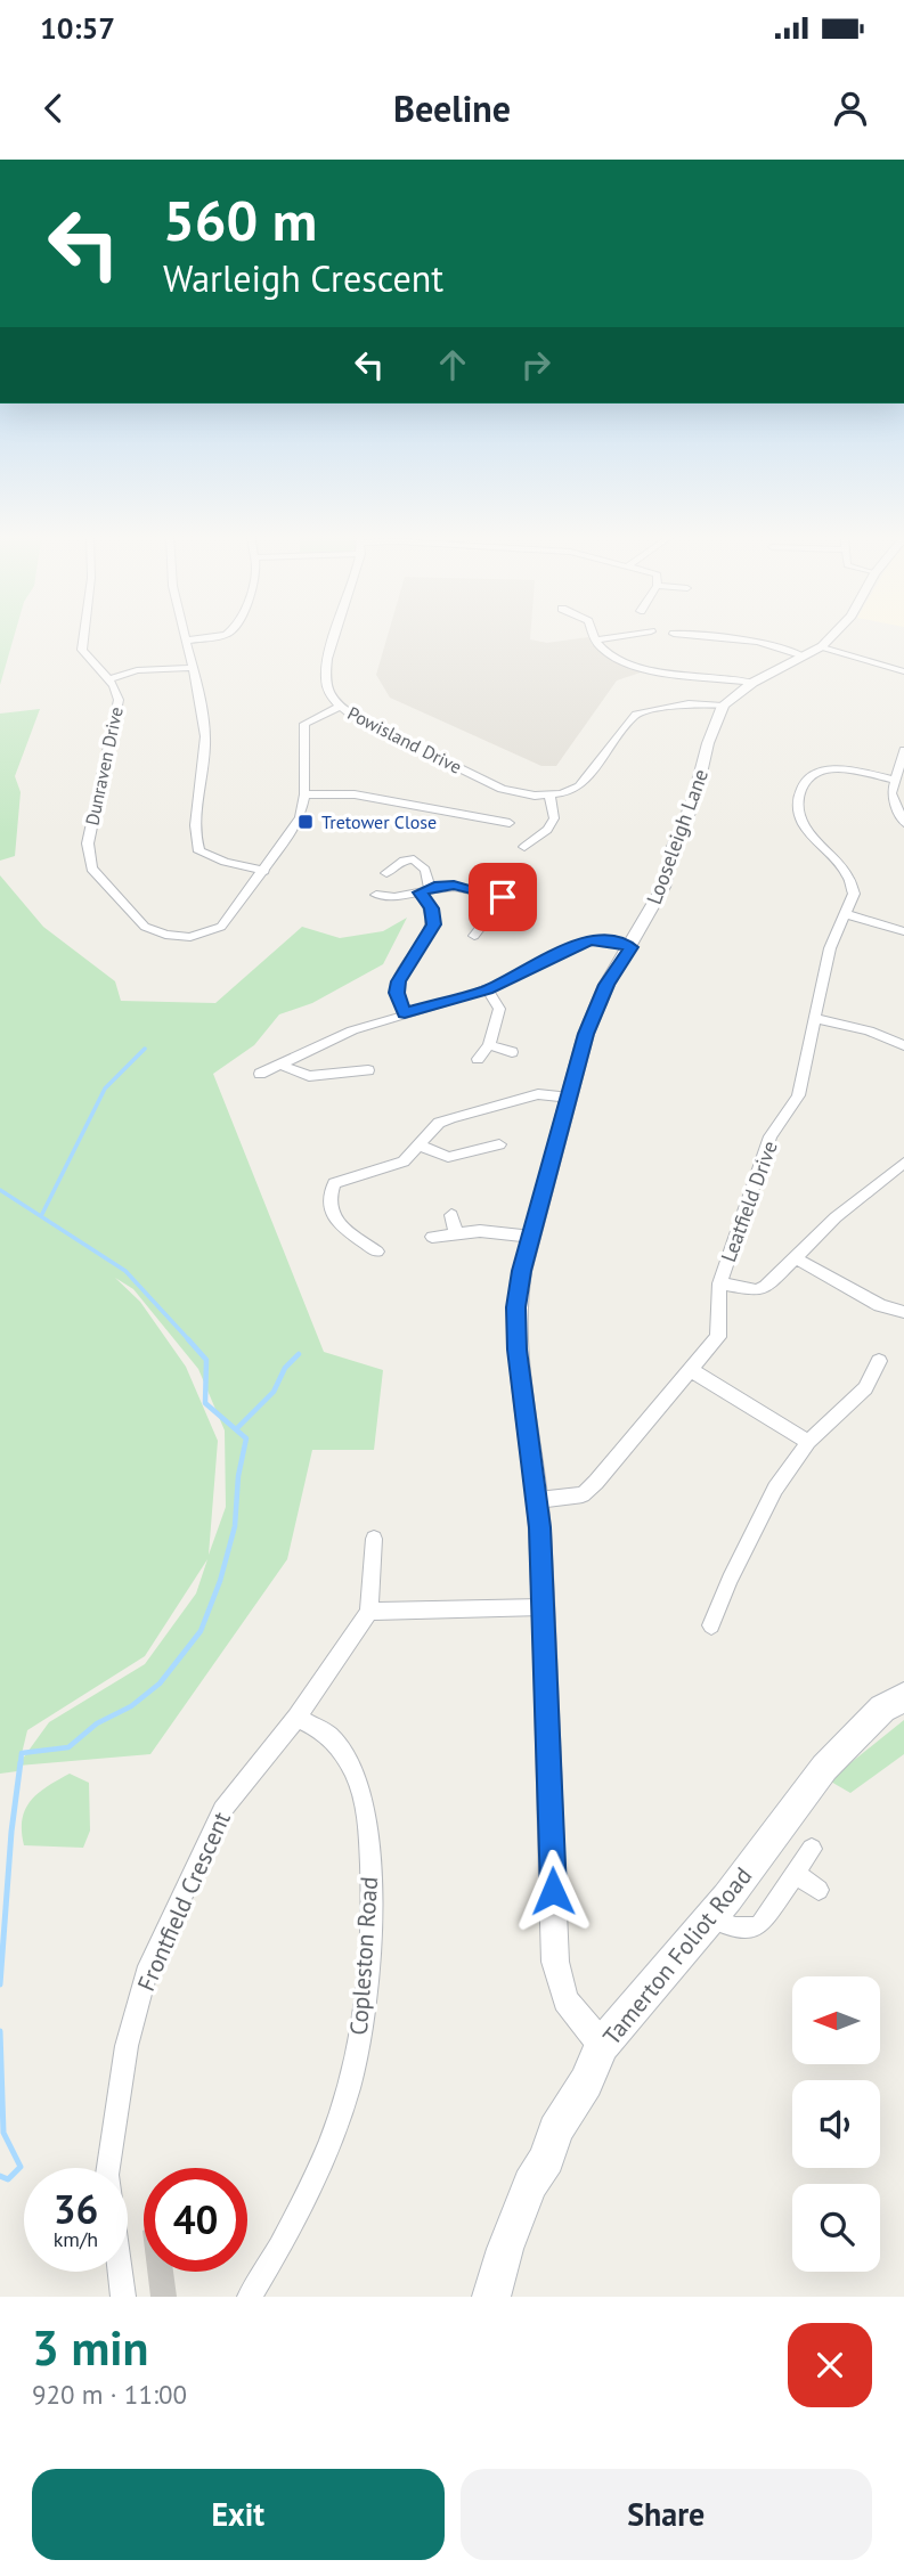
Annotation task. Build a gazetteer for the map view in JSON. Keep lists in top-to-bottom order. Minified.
{"streets":{"main road":["Tamerton Foliot Road"],"street":["Powisland Drive","Dunraven Drive","Looseleigh Lane","Leatfield Drive","Frontfield Crescent","Copleston Road"]},"crossings":[["Powisland Drive","Dunraven Drive"],["Powisland Drive","Looseleigh Lane"],["Looseleigh Lane","Leatfield Drive"],["Looseleigh Lane","Tamerton Foliot Road"],["Frontfield Crescent","Copleston Road"]],"places":{"transit":["Tretower Close"]},"north":"left","page":{"status":"10:57","header":"Beeline","turn":["560 m","Warleigh Crescent"],"speed":"36 km/h","limit":"40","heading":["3 min","920 m · 11:00"],"buttons":["Exit","Share"]}}
